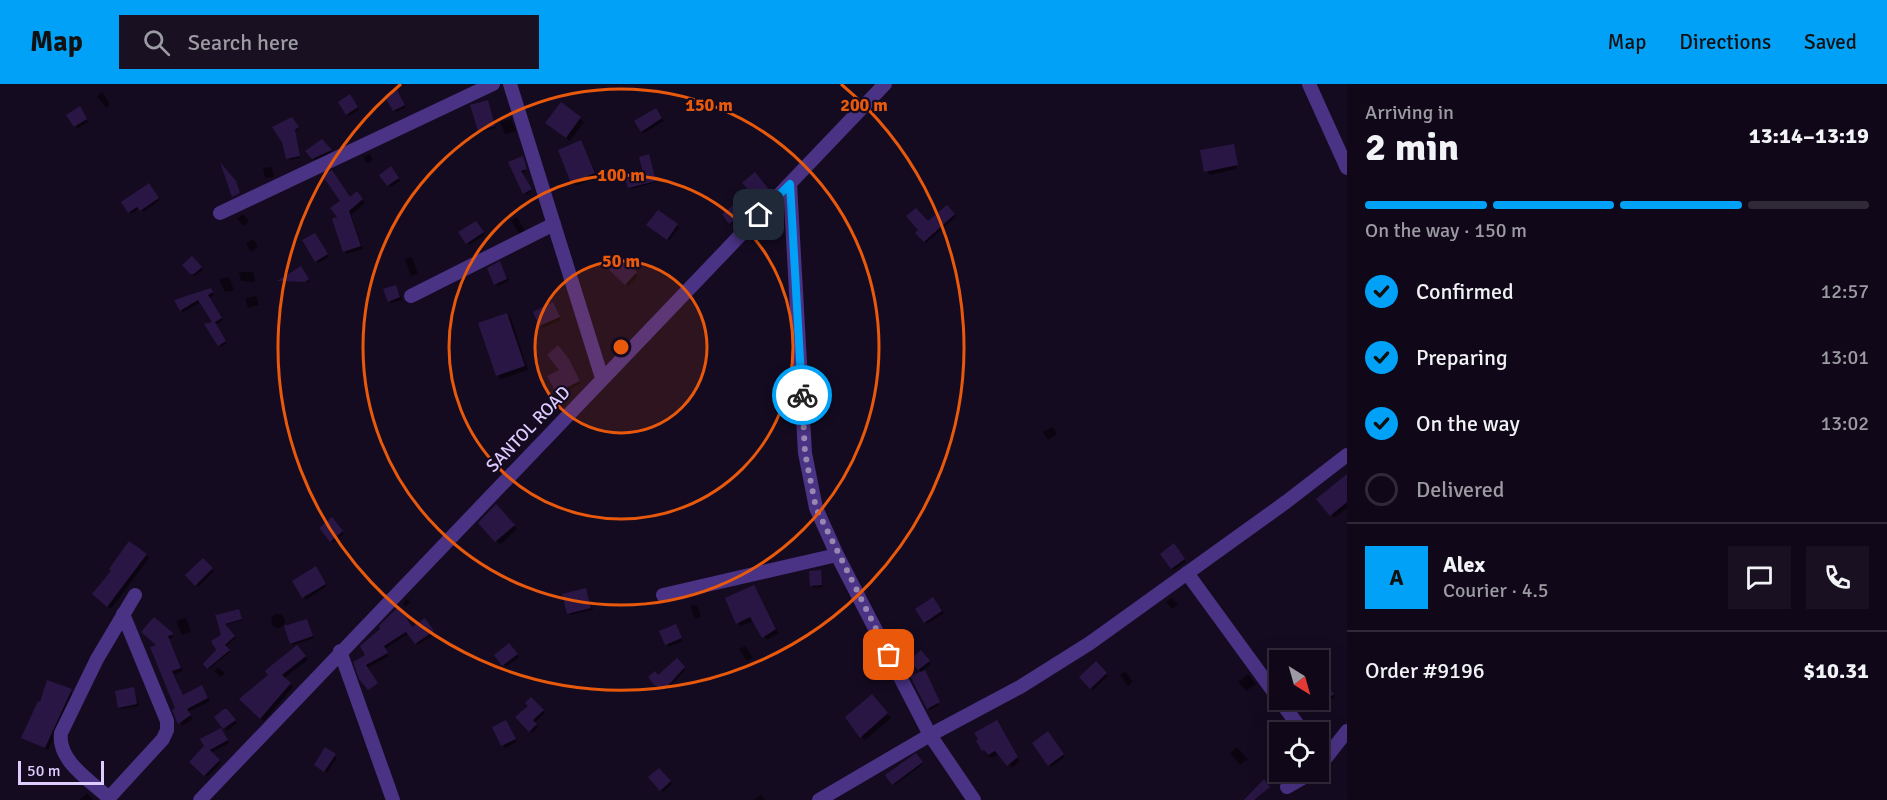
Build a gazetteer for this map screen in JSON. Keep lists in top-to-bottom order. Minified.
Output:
{"streets":{"street":["SANTOL ROAD"]},"scale_bar":"50 m","north":"bottom right","page":{"header":"Map","search":"Search here","nav":["Map","Directions","Saved"],"heading":["2 min","Arriving in","13:14–13:19"],"panel":["Alex","Courier · 4.5","Order #9196","$10.31"],"bar":"On the way · 150 m","list":[["Confirmed","12:57"],["Preparing","13:01"],["On the way","13:02"],"Delivered"],"round":"A","scale":"50 m"},"rings":["200 m","150 m","100 m","50 m"]}
